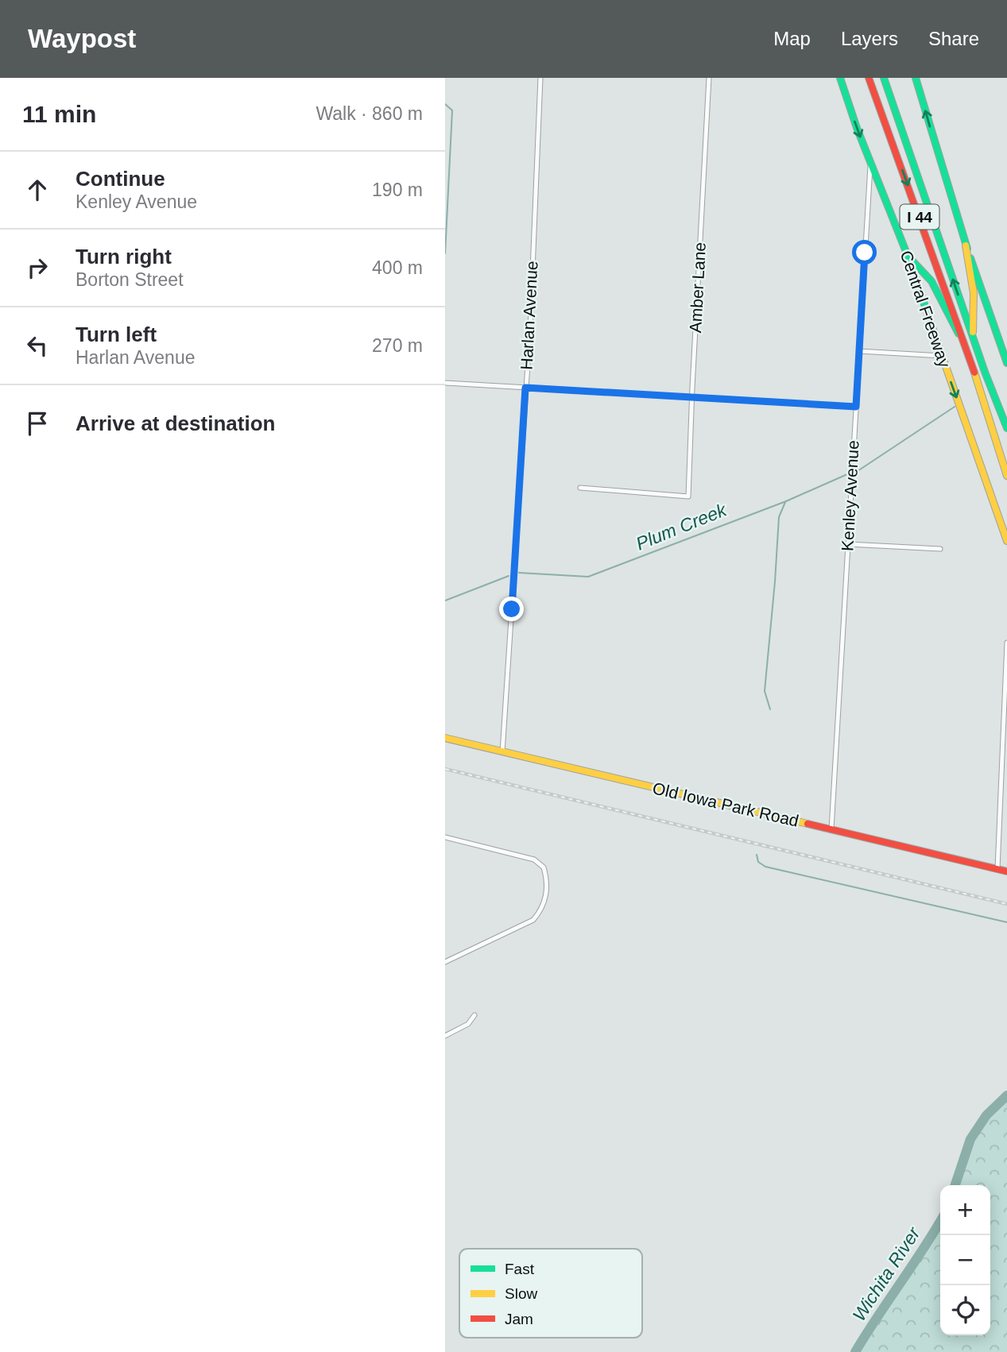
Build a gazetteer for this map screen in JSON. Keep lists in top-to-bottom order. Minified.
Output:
{"streets":{"main road":["I 44","Central Freeway","Old Iowa Park Road"],"street":["Amber Lane","Harlan Avenue","Kenley Avenue"]},"crossings":[["Central Freeway","Kenley Avenue"],["Harlan Avenue","Old Iowa Park Road"],["Kenley Avenue","Old Iowa Park Road"]],"water":["Plum Creek","Wichita River"],"legend":["Fast","Slow","Jam"],"page":{"header":"Waypost","nav":["Map","Layers","Share"],"heading":["11 min","Walk · 860 m"],"list":[["Continue","Kenley Avenue","190 m"],["Turn right","Borton Street","400 m"],["Turn left","Harlan Avenue","270 m"],"Arrive at destination"],"map_buttons":["+","−"]}}
